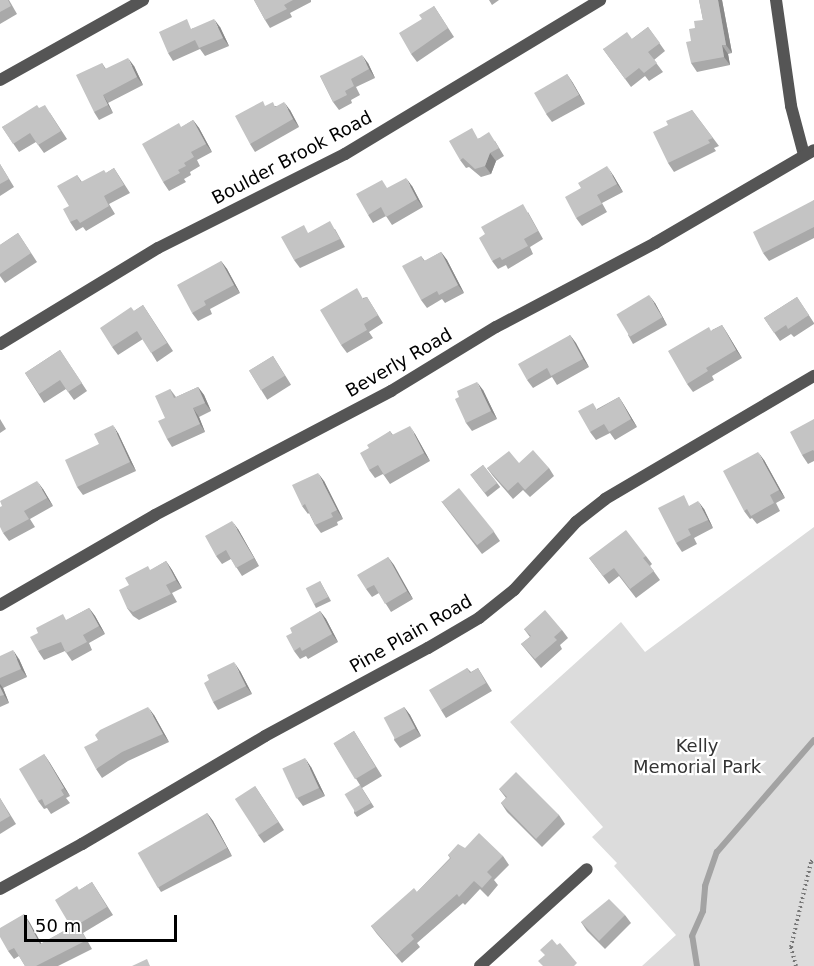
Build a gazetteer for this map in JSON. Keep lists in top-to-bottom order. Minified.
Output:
{"streets":{"street":["Boulder Brook Road","Beverly Road","Pine Plain Road"]},"parks":["Kelly Memorial Park"],"scale_bar":"50 m"}
